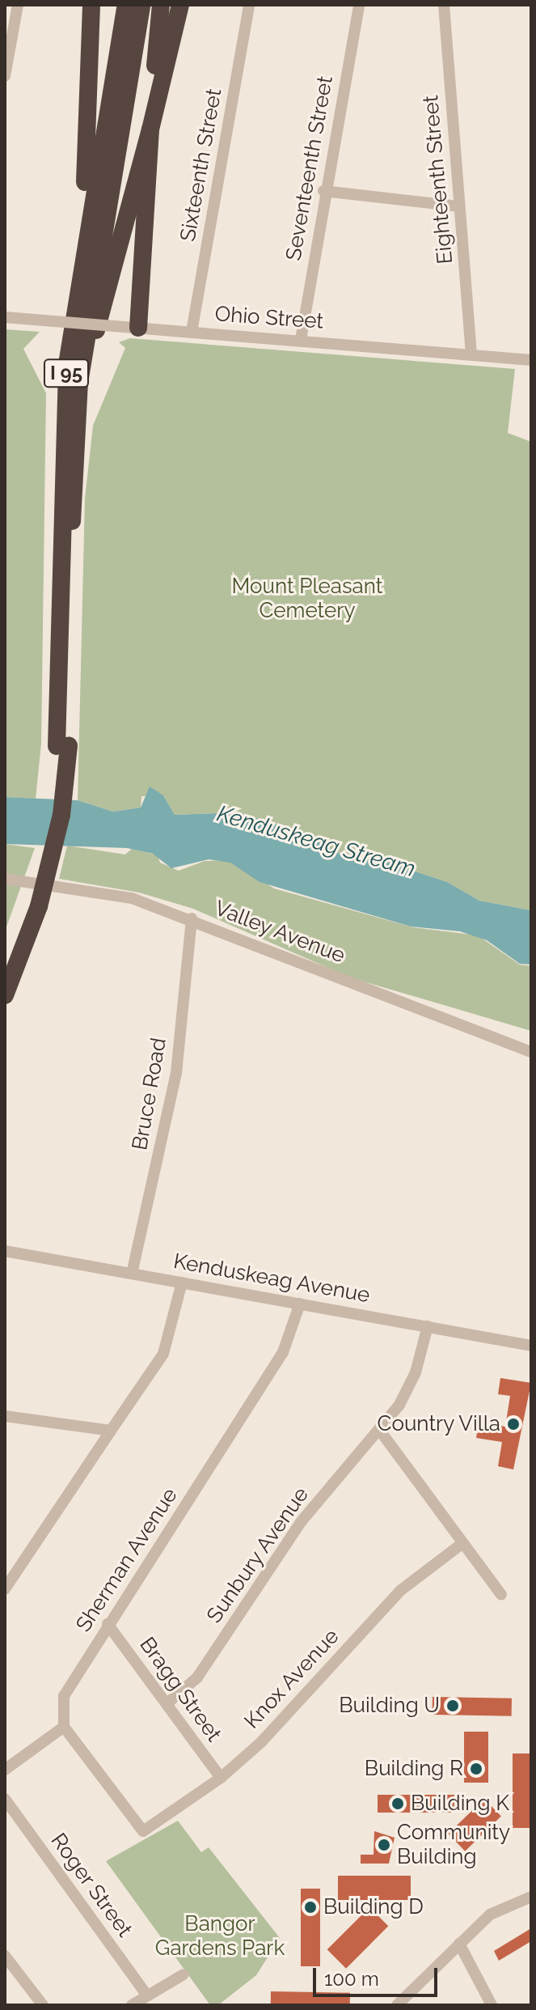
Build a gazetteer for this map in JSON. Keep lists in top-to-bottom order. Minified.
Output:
{"streets":{"highway":["I 95"],"street":["Sixteenth Street","Seventeenth Street","Eighteenth Street","Ohio Street","Valley Avenue","Bruce Road","Kenduskeag Avenue","Sunbury Avenue","Sherman Avenue","Knox Avenue","Bragg Street","Roger Street"]},"crossings":[["Sixteenth Street","Ohio Street"],["Seventeenth Street","Ohio Street"],["Eighteenth Street","Ohio Street"],["Valley Avenue","Bruce Road"],["Bruce Road","Kenduskeag Avenue"],["Kenduskeag Avenue","Sunbury Avenue"],["Kenduskeag Avenue","Sherman Avenue"],["Sunbury Avenue","Bragg Street"],["Sherman Avenue","Knox Avenue"],["Sherman Avenue","Bragg Street"],["Knox Avenue","Bragg Street"]],"water":["Kenduskeag Stream"],"parks":["Mount Pleasant Cemetery","Bangor Gardens Park"],"places":["Country Villa","Building U","Building R","Building K","Community Building","Building D"],"scale_bar":"100 m"}
